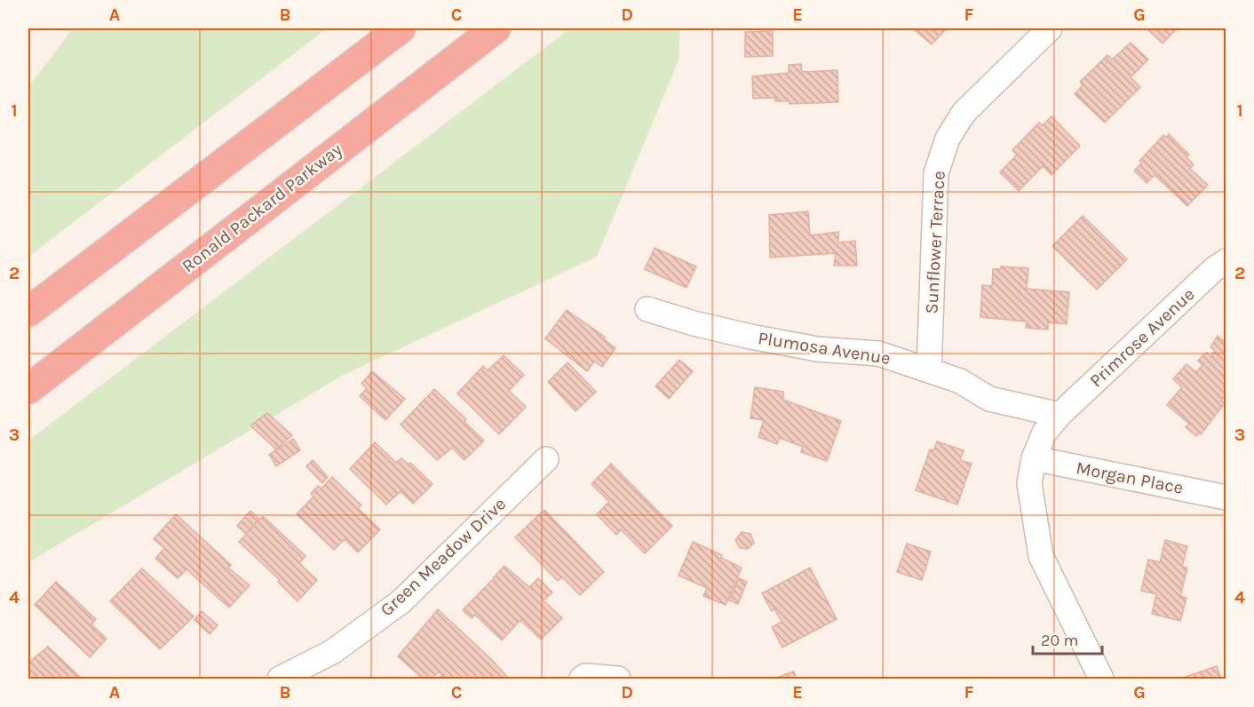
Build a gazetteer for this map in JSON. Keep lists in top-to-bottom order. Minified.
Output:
{"streets":{"highway":["Ronald Packard Parkway"],"street":["Sunflower Terrace","Primrose Avenue","Plumosa Avenue","Morgan Place","Green Meadow Drive"]},"crossings":[["Sunflower Terrace","Plumosa Avenue"],["Primrose Avenue","Plumosa Avenue"]],"scale_bar":"20 m","grid":{"columns":["A","B","C","D","E","F","G"],"rows":["1","2","3","4"]}}
